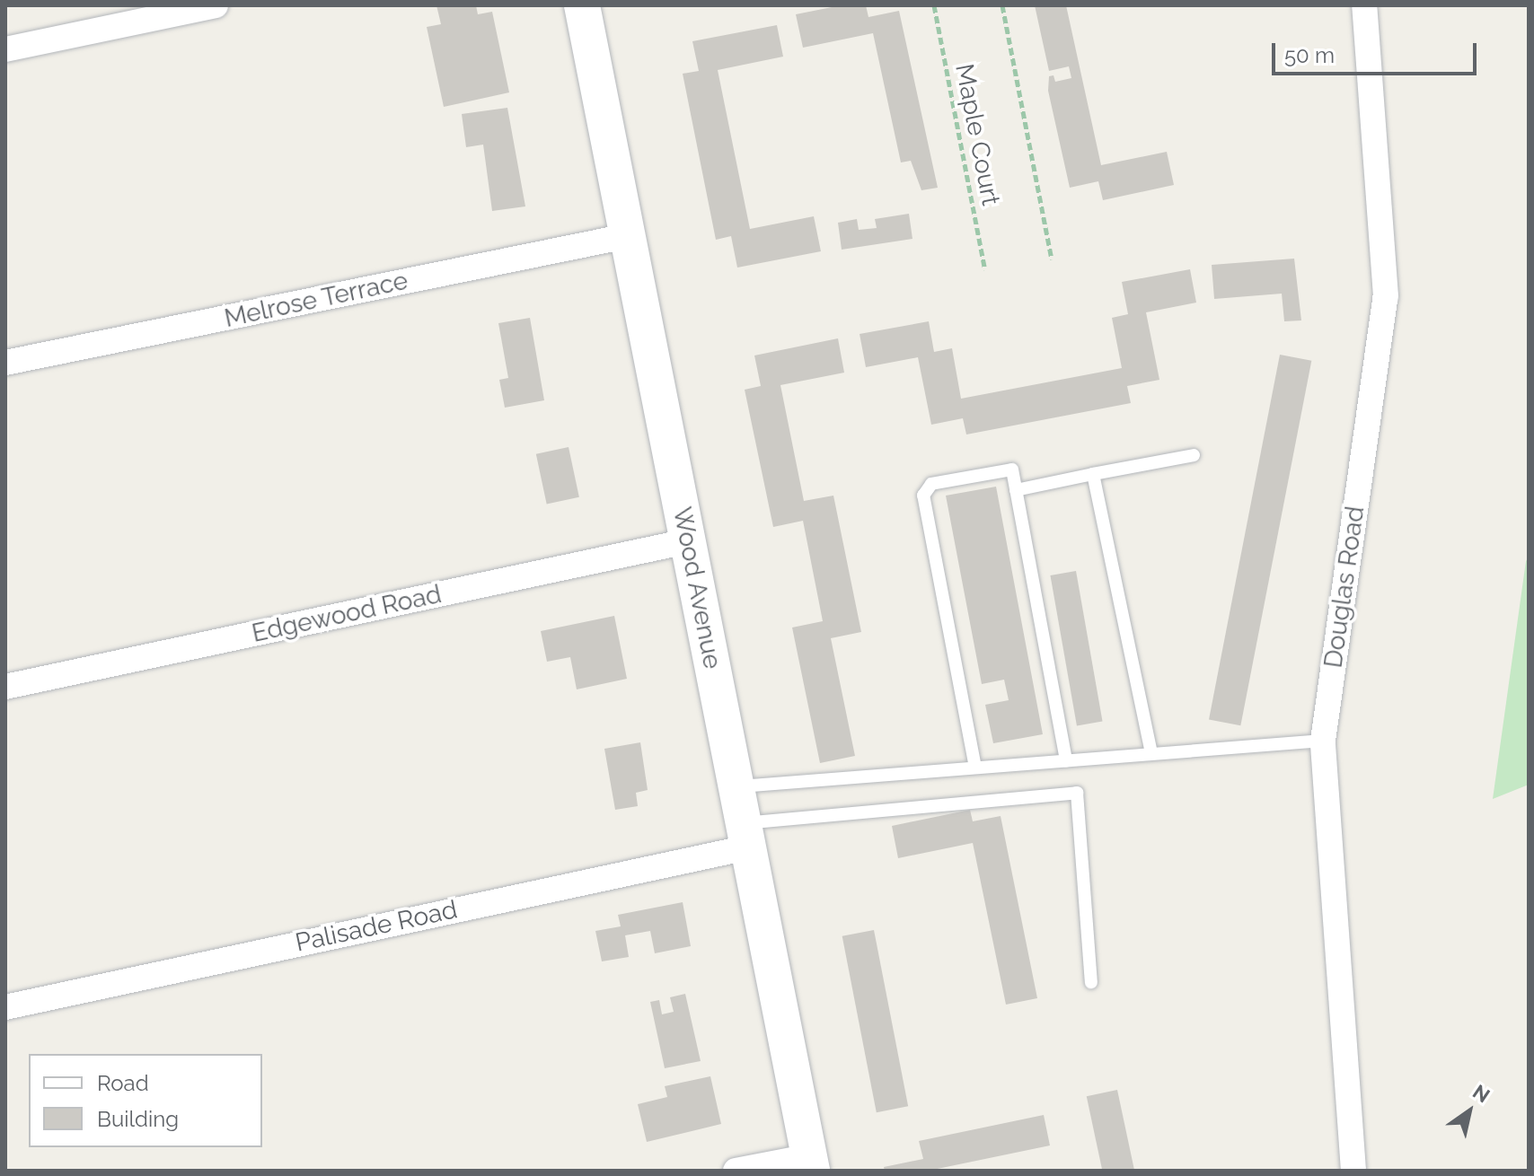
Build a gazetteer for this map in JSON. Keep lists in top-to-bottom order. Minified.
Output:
{"streets":{"main road":["Wood Avenue"],"street":["Melrose Terrace","Douglas Road","Edgewood Road","Palisade Road"],"path":["Maple Court"]},"crossings":[["Melrose Terrace","Wood Avenue"],["Wood Avenue","Edgewood Road"],["Wood Avenue","Palisade Road"]],"legend":["Road","Building"],"scale_bar":"50 m","north":"top right"}
